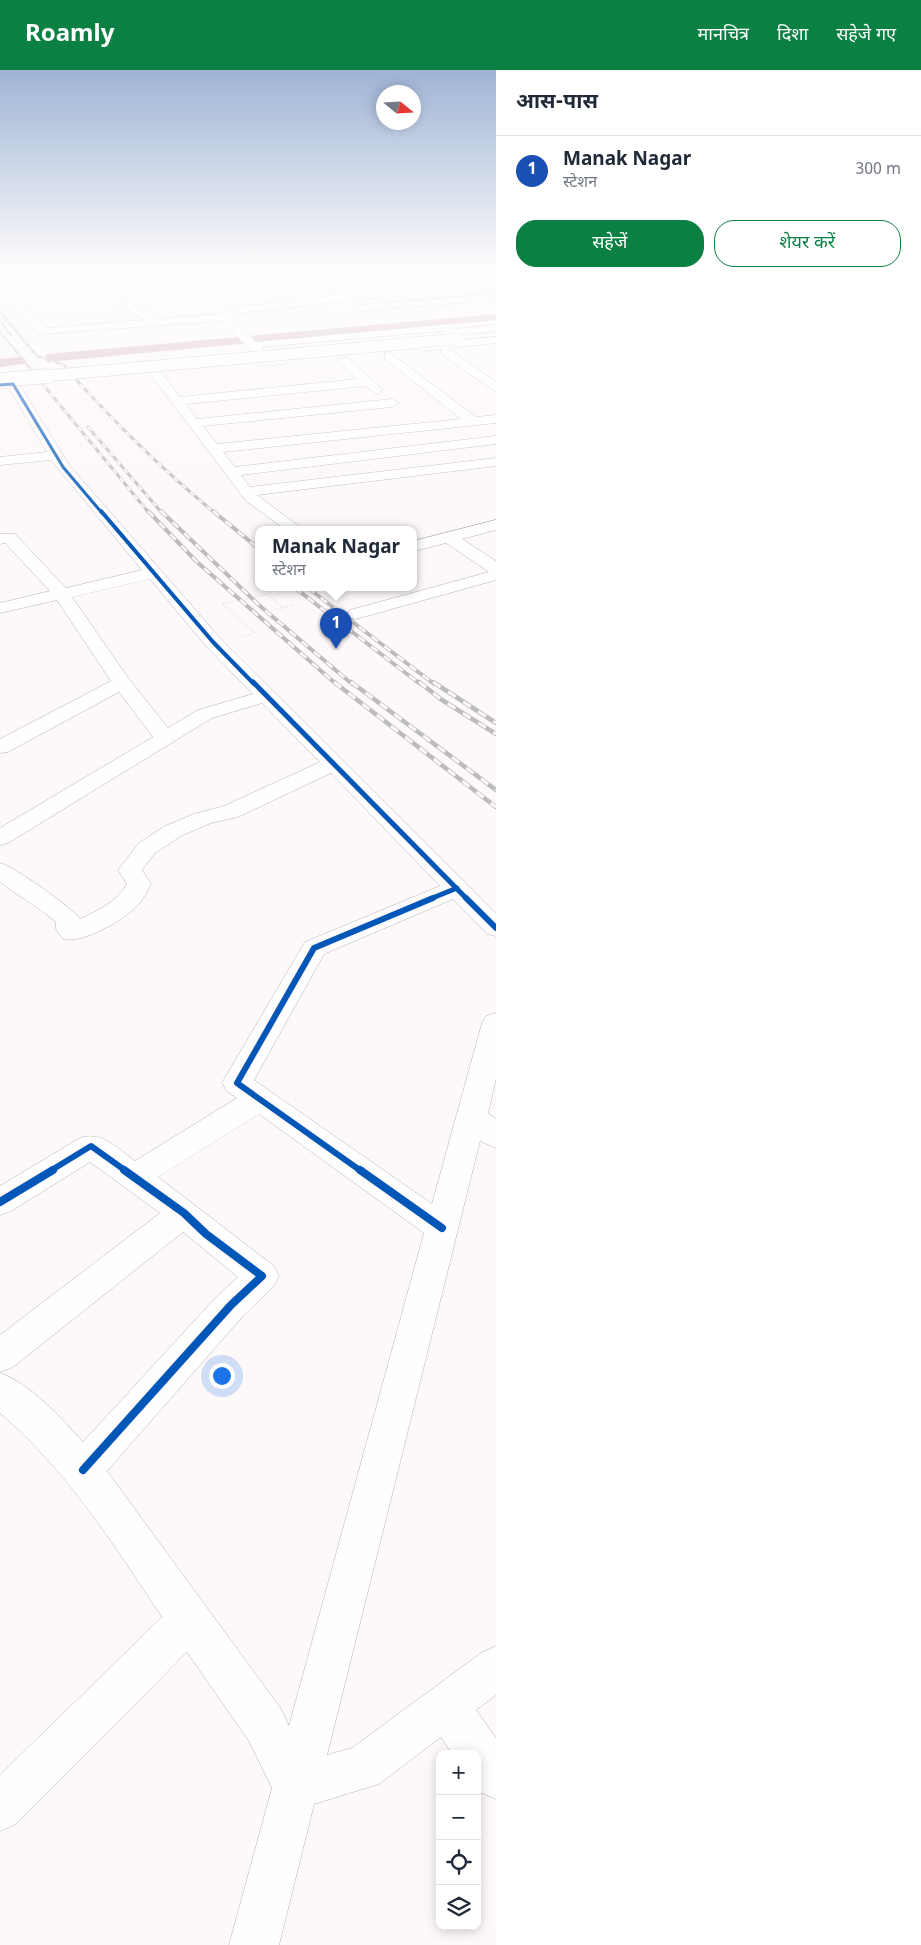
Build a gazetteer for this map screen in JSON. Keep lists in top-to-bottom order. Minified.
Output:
{"north":"right","page":{"header":"Roamly","nav":["मानचित्र","दिशा","सहेजे गए"],"heading":"आस-पास","list":[{"mark":"1","name":"Manak Nagar","note":"स्टेशन","value":"300 m"}],"buttons":["सहेजें","शेयर करें"],"popup":["Manak Nagar","स्टेशन"],"pins":"1","map_buttons":["+","−"]}}
